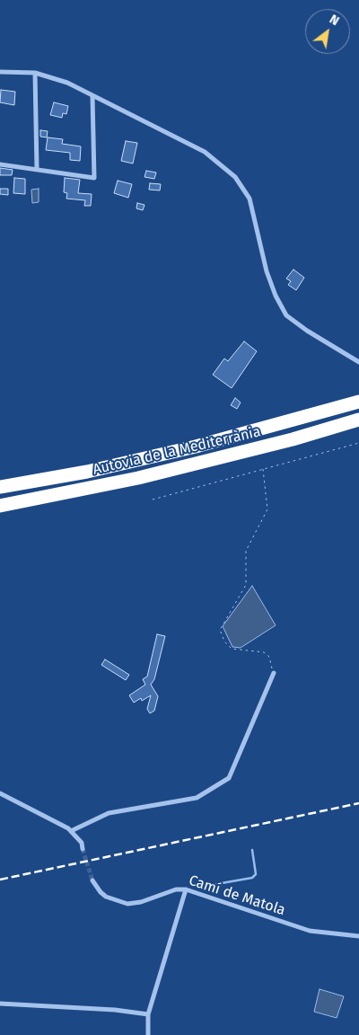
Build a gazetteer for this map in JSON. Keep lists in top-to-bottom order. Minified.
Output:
{"streets":{"highway":["Autovia de la Mediterrània"],"street":["Camí de Matola"]},"north":"top right"}
